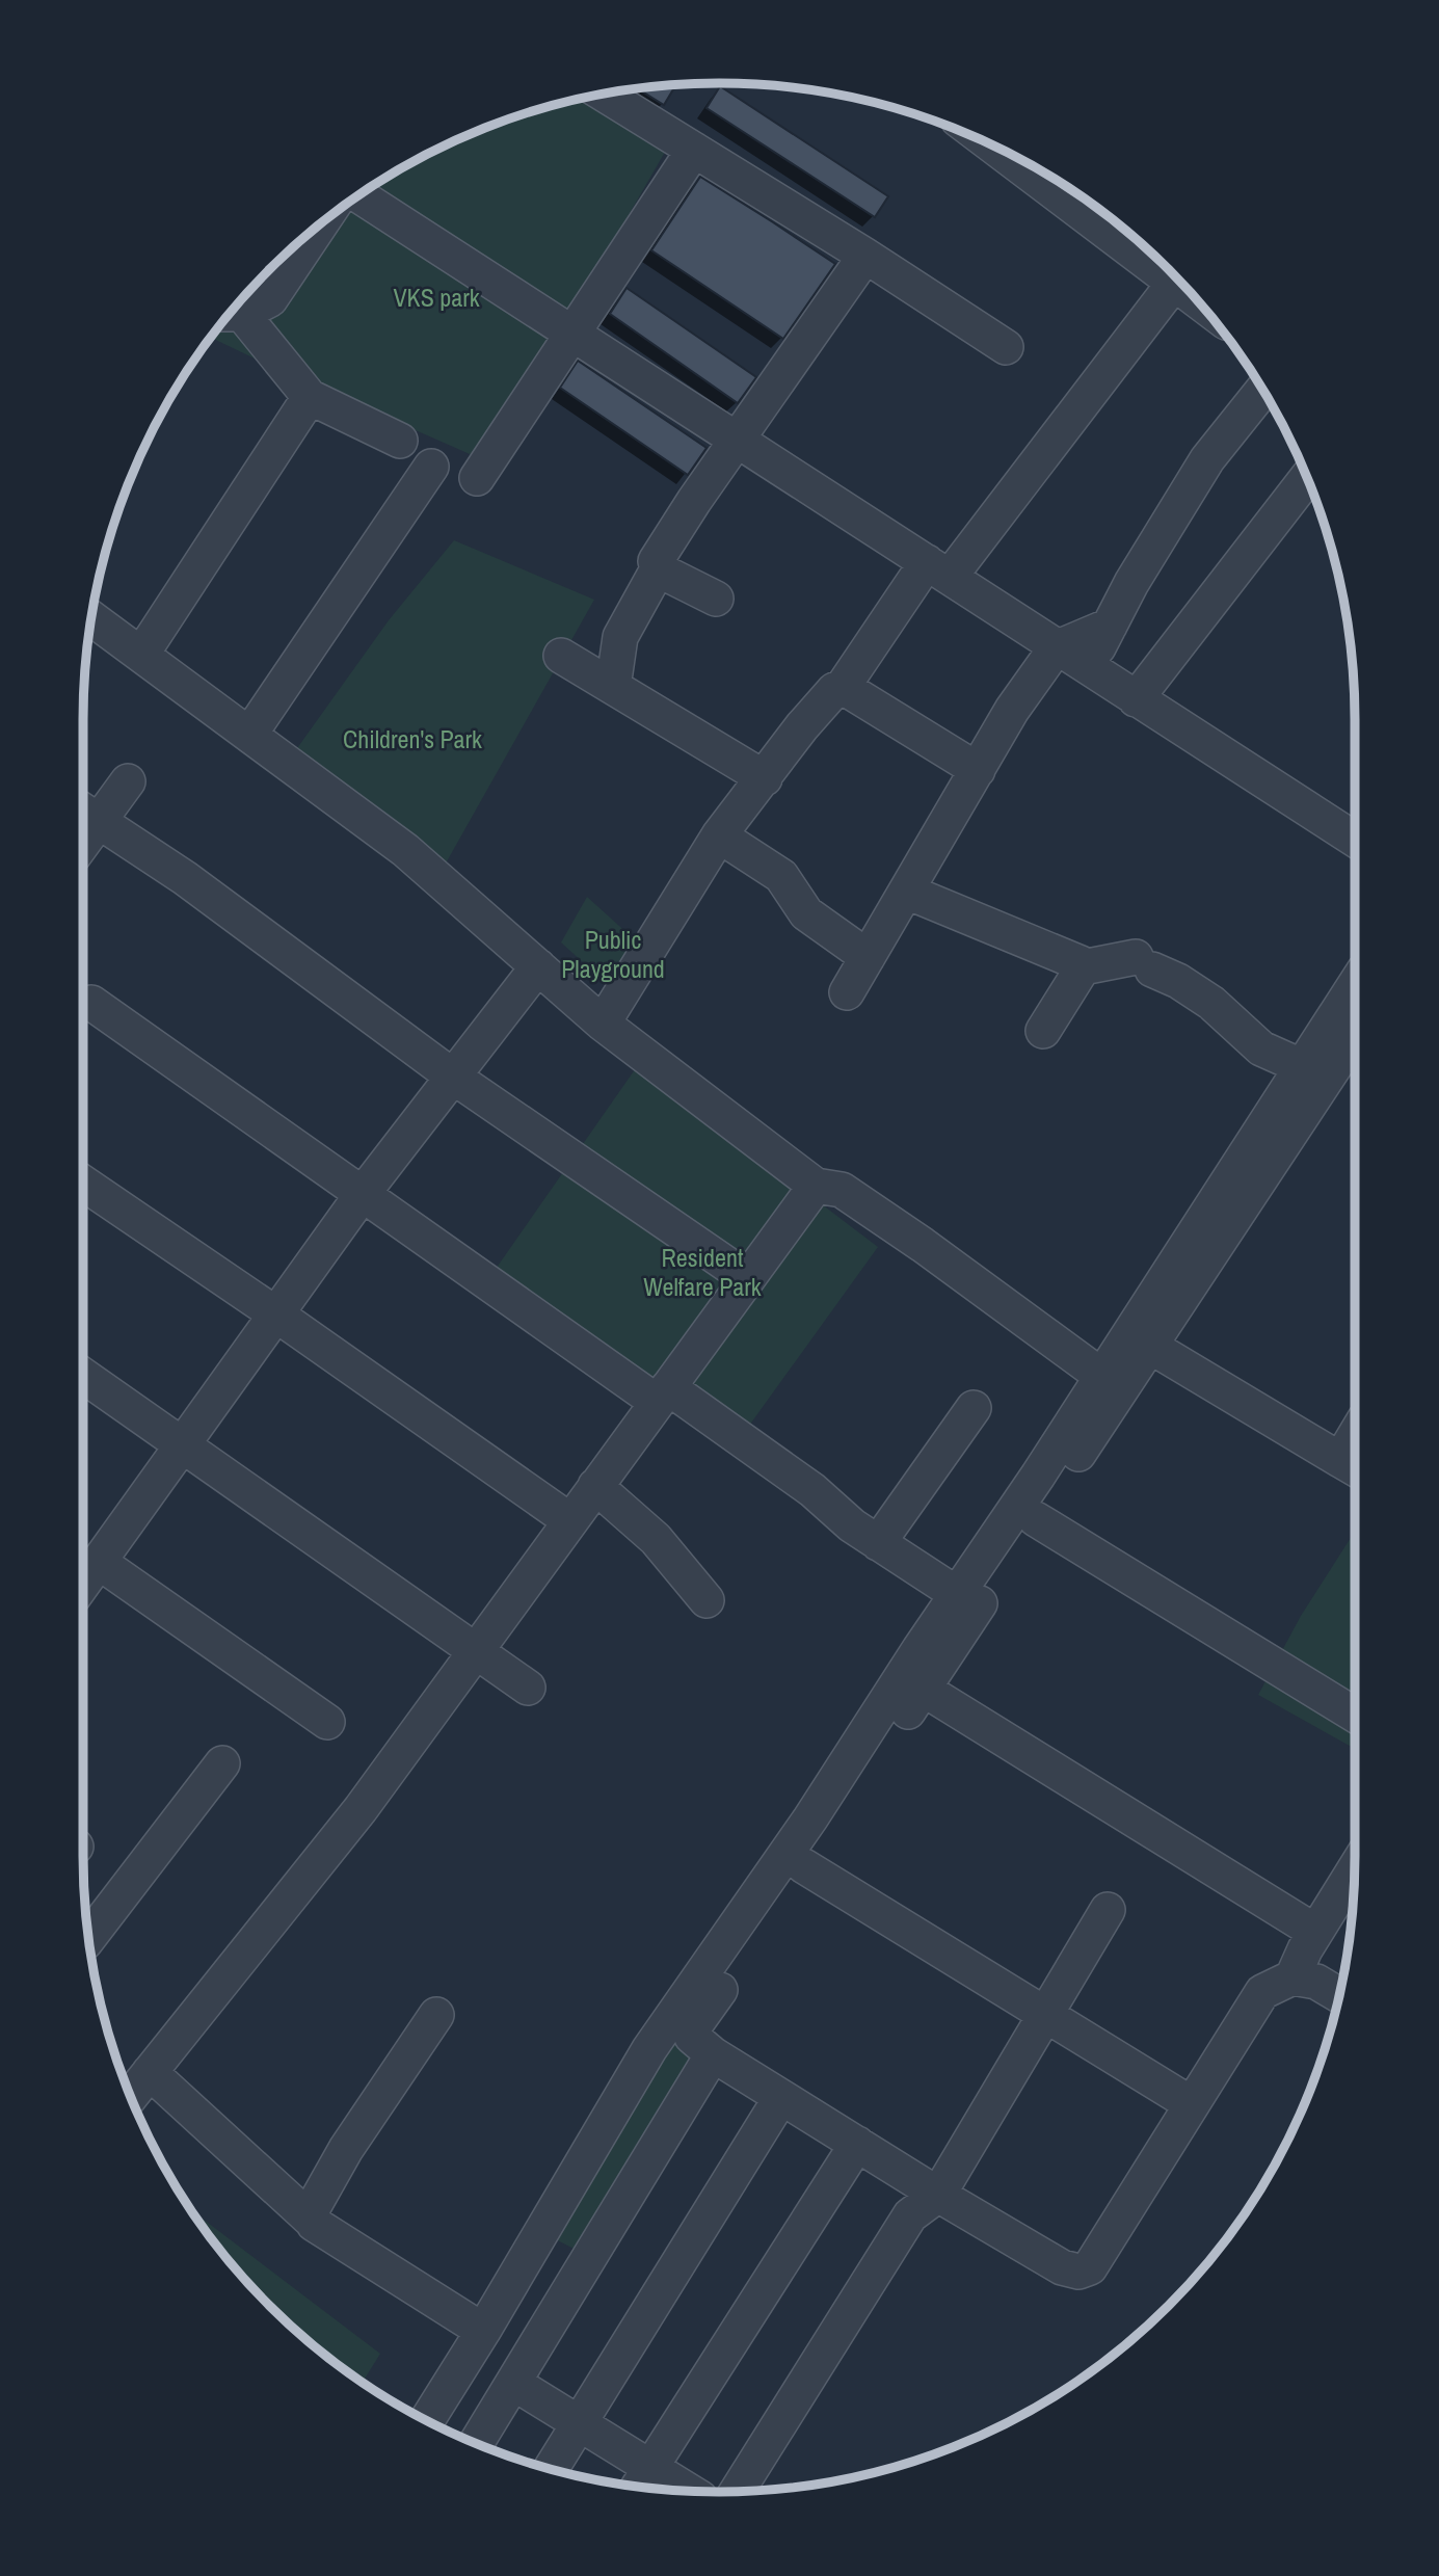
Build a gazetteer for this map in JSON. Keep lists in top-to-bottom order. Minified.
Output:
{"parks":["VKS park","Children's Park","Public Playground","Resident Welfare Park"]}
